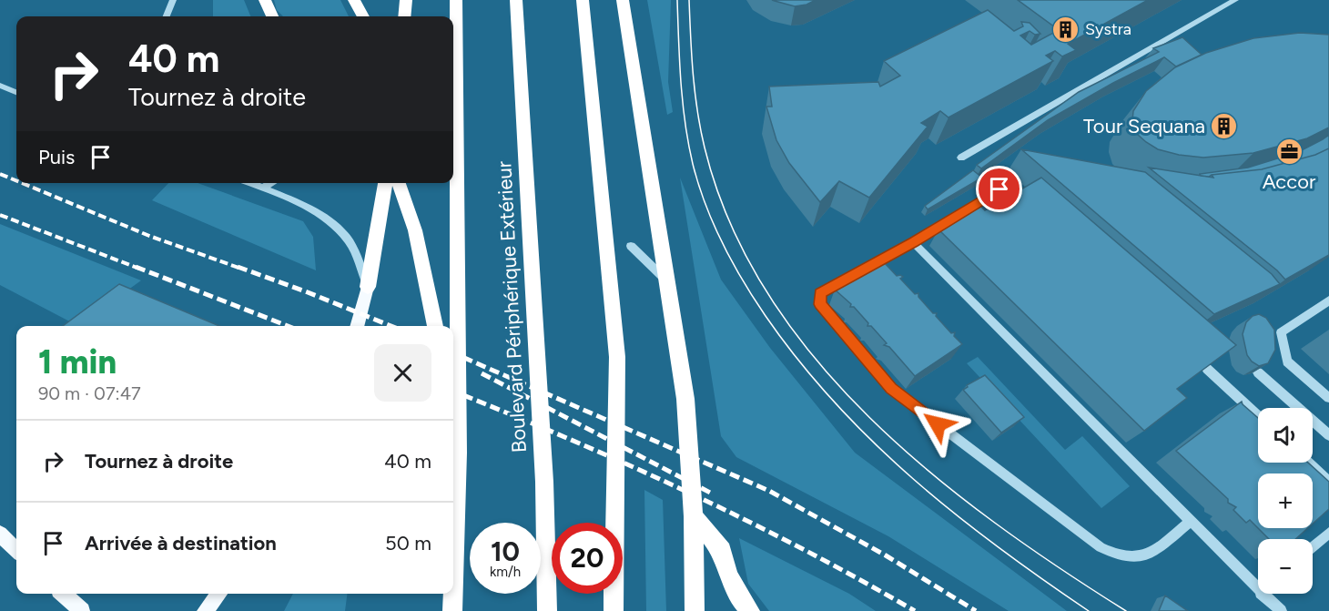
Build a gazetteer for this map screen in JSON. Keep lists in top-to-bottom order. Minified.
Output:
{"streets":{"highway":["Boulevard Périphérique Extérieur"]},"places":{"building":["Systra","Tour Sequana"],"office":["Accor"]},"page":{"turn":["40 m","Tournez à droite"],"then":"Puis","heading":["1 min","90 m · 07:47"],"map_buttons":["+","−"],"list":[{"name":"Tournez à droite","value":"40 m"},{"name":"Arrivée à destination","value":"50 m"}],"speed":"10 km/h","limit":"20"}}
